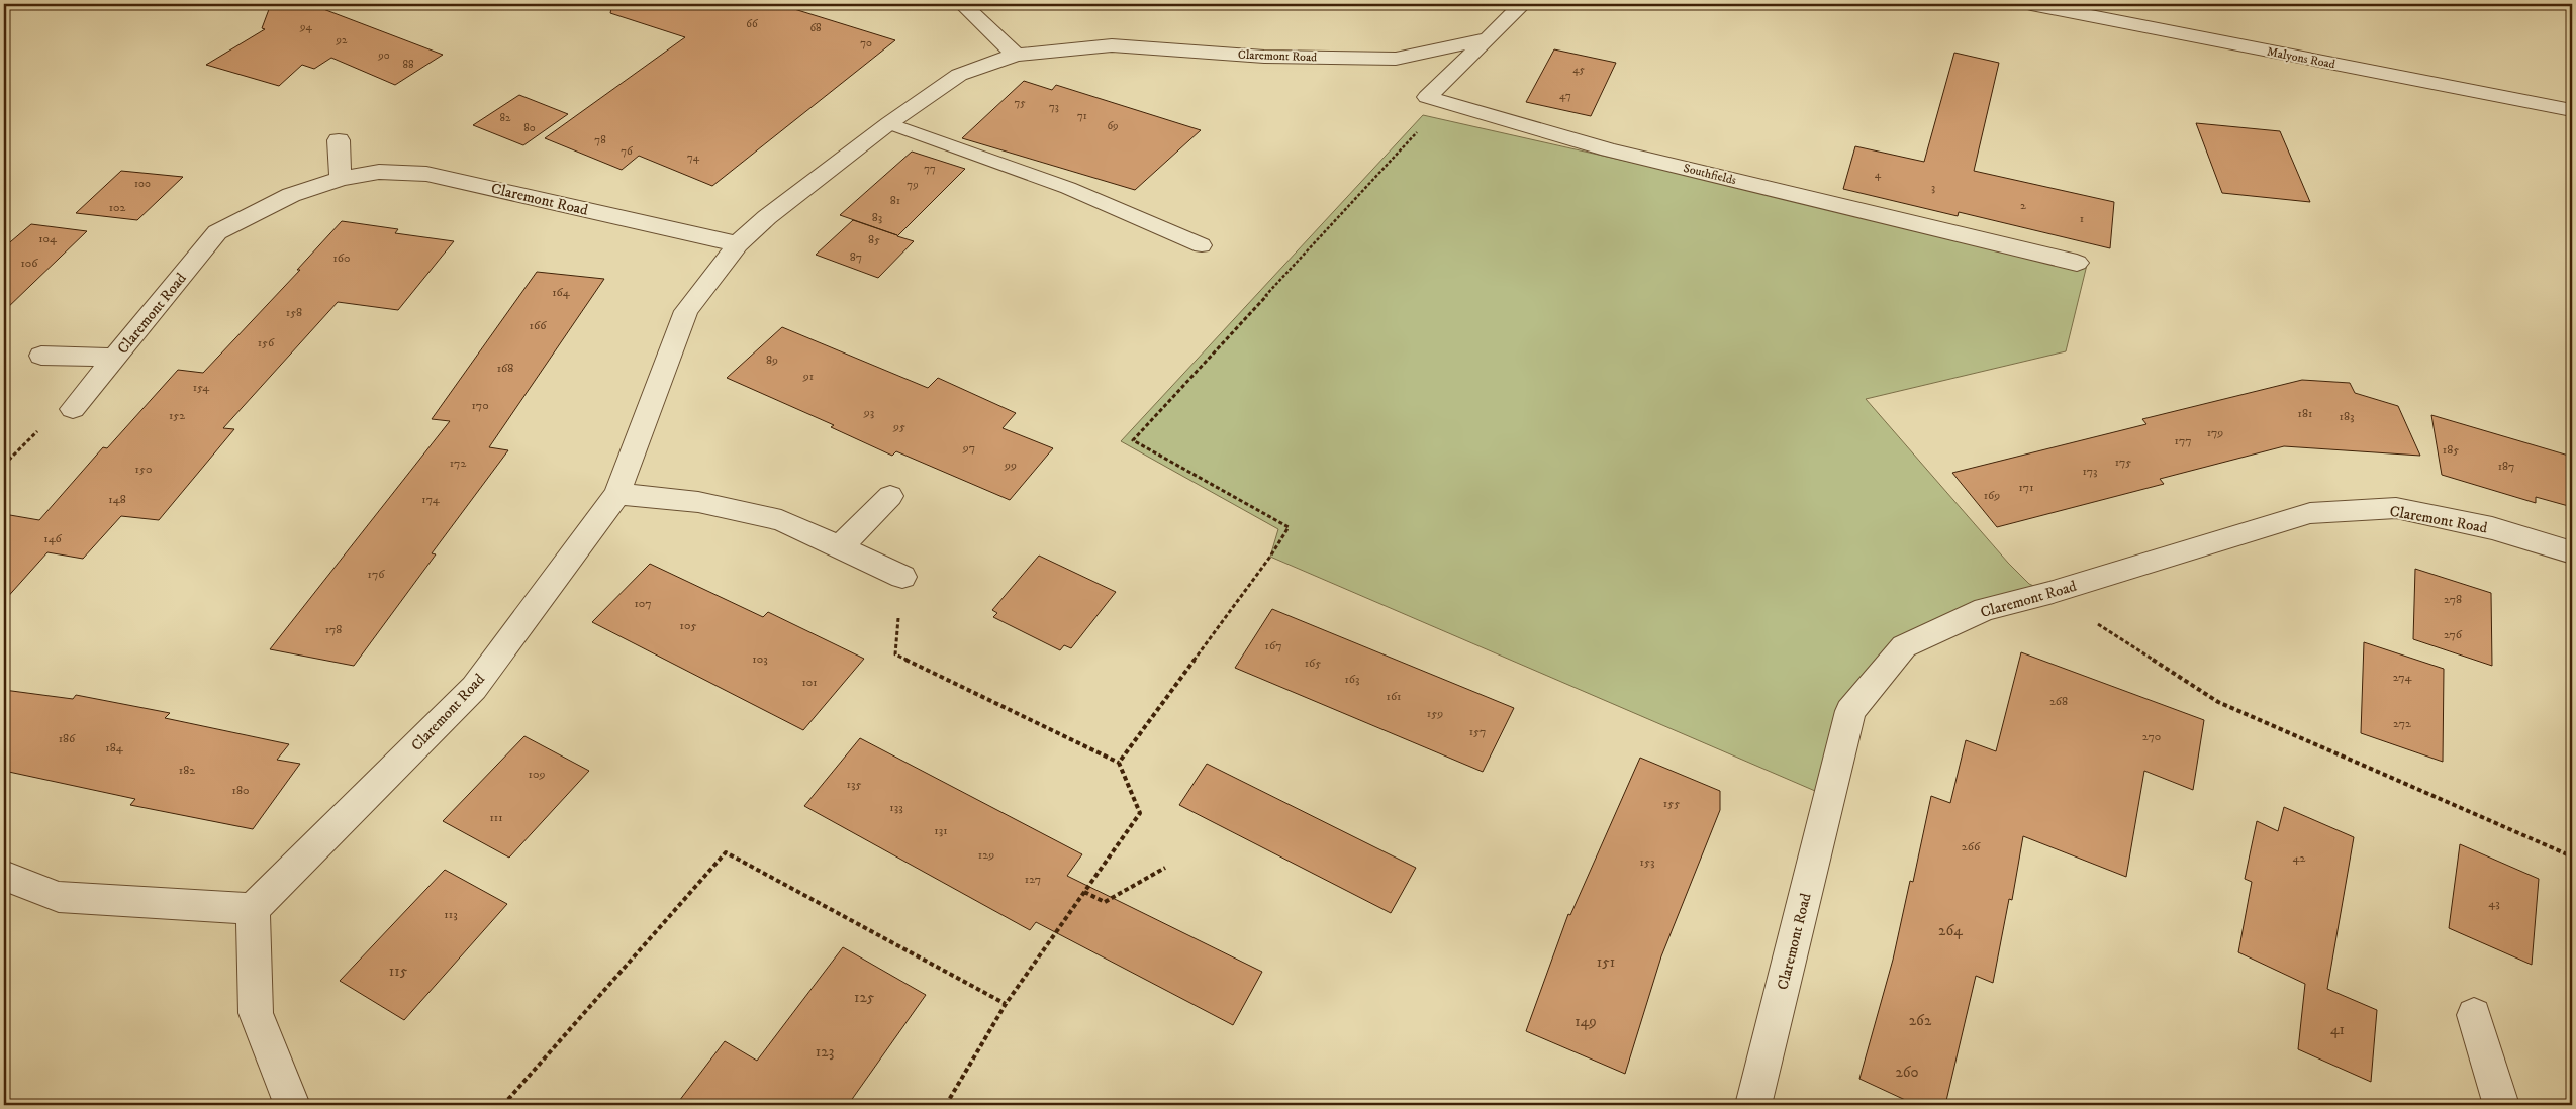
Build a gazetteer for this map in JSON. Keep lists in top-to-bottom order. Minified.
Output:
{"streets":{"street":["Claremont Road","Malyons Road","Southfields"]},"house_numbers":["66","94","68","92","70","90","88","45","47","75","73","71","82","69","80","78","76","74","77","4","100","79","3","81","2","102","83","1","104","85","87","160","106","164","158","166","156","89","168","91","154","170","93","181","152","183","95","179","177","97","185","175","172","99","187","150","173","171","169","148","174","146","176","278","107","105","178","276","167","103","165","274","163","101","161","268","159","272","157","270","186","184","182","109","135","180","155","133","111","131","266","129","42","153","127","43","113","264","151","115","125","262","149","41","123","260"]}
